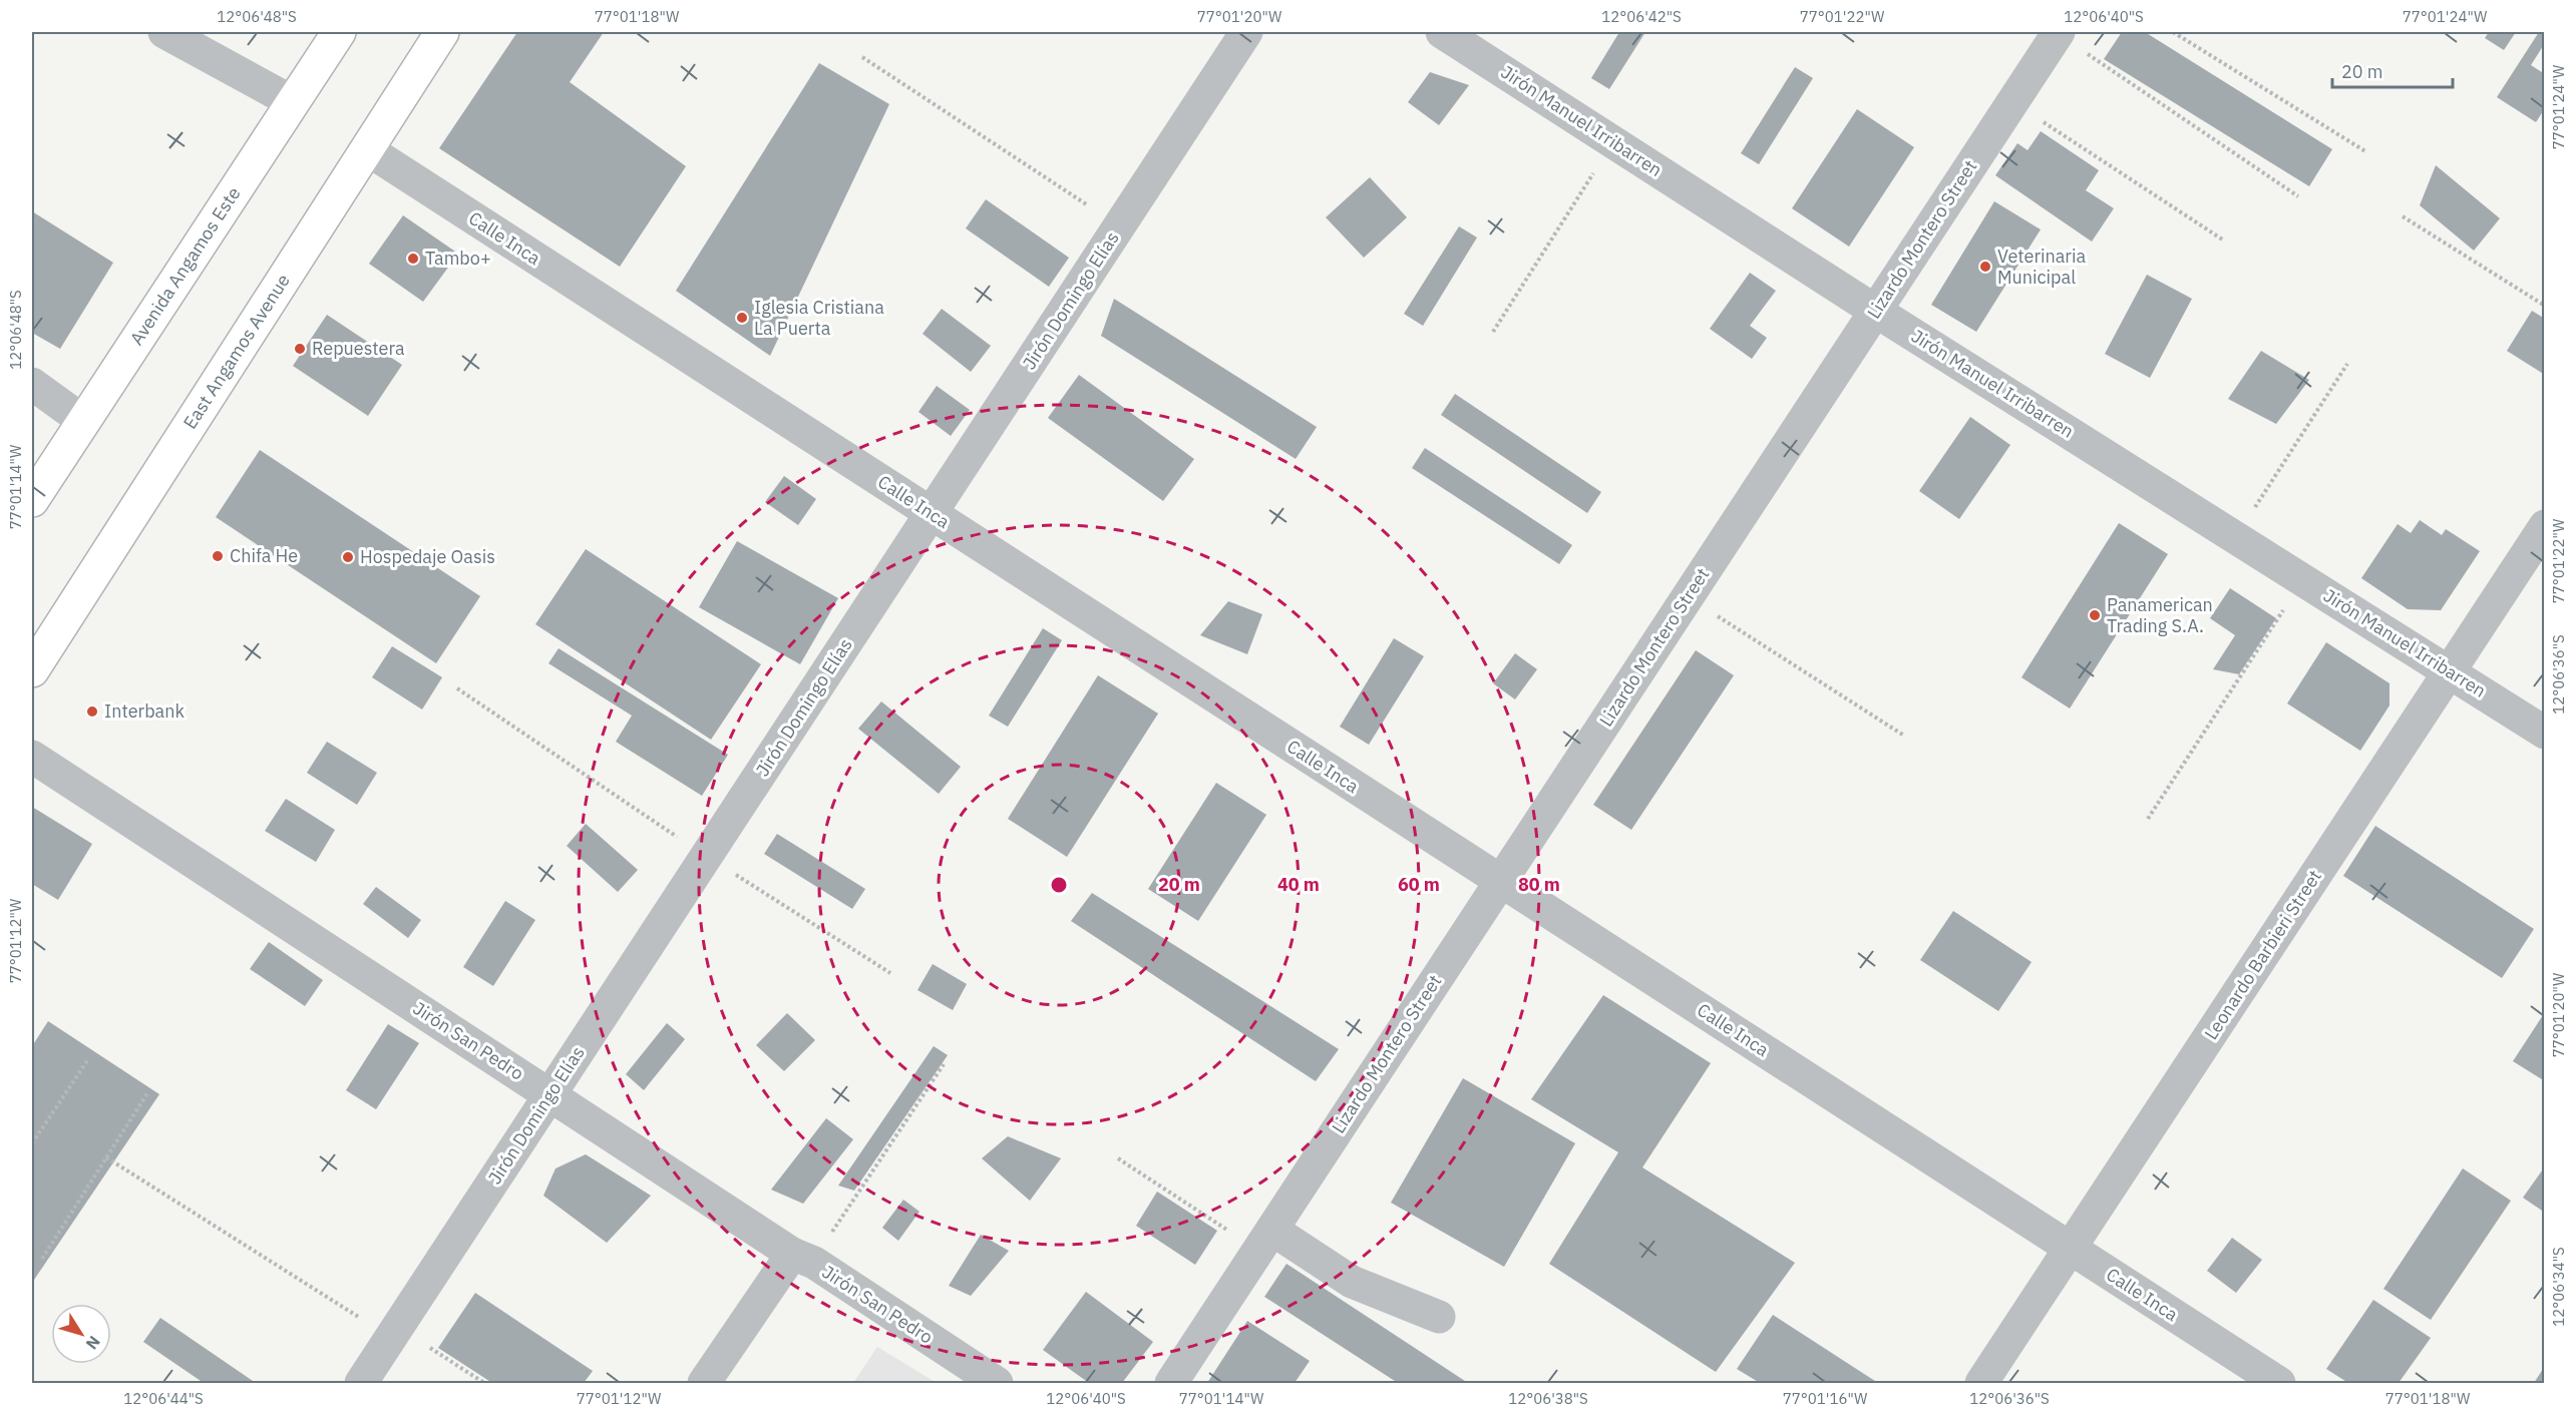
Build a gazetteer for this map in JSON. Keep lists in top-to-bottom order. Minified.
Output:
{"streets":{"main road":["Avenida Angamos Este","East Angamos Avenue"],"street":["Jirón Manuel Irribarren","Calle Inca","Lizardo Montero Street","Jirón Domingo Elías","Leonardo Barbieri Street","Jirón San Pedro"]},"crossings":[["Jirón Manuel Irribarren","Lizardo Montero Street"],["Jirón Manuel Irribarren","Leonardo Barbieri Street"],["Calle Inca","Lizardo Montero Street"],["Calle Inca","Jirón Domingo Elías"],["Calle Inca","East Angamos Avenue"],["Calle Inca","Leonardo Barbieri Street"],["Jirón Domingo Elías","Jirón San Pedro"]],"places":["Tambo+","Veterinaria Municipal","Iglesia Cristiana La Puerta","Repuestera","Chifa He","Hospedaje Oasis","Panamerican Trading S.A.","Interbank"],"scale_bar":"20 m","north":"bottom right","coordinates":["12°06'48\"S","77°01'18\"W","77°01'20\"W","12°06'42\"S","77°01'22\"W","12°06'40\"S","77°01'24\"W","77°01'14\"W","12°06'36\"S","77°01'12\"W","12°06'34\"S","12°06'44\"S","12°06'38\"S","77°01'16\"W"],"rings":["20 m","40 m","60 m","80 m"]}
